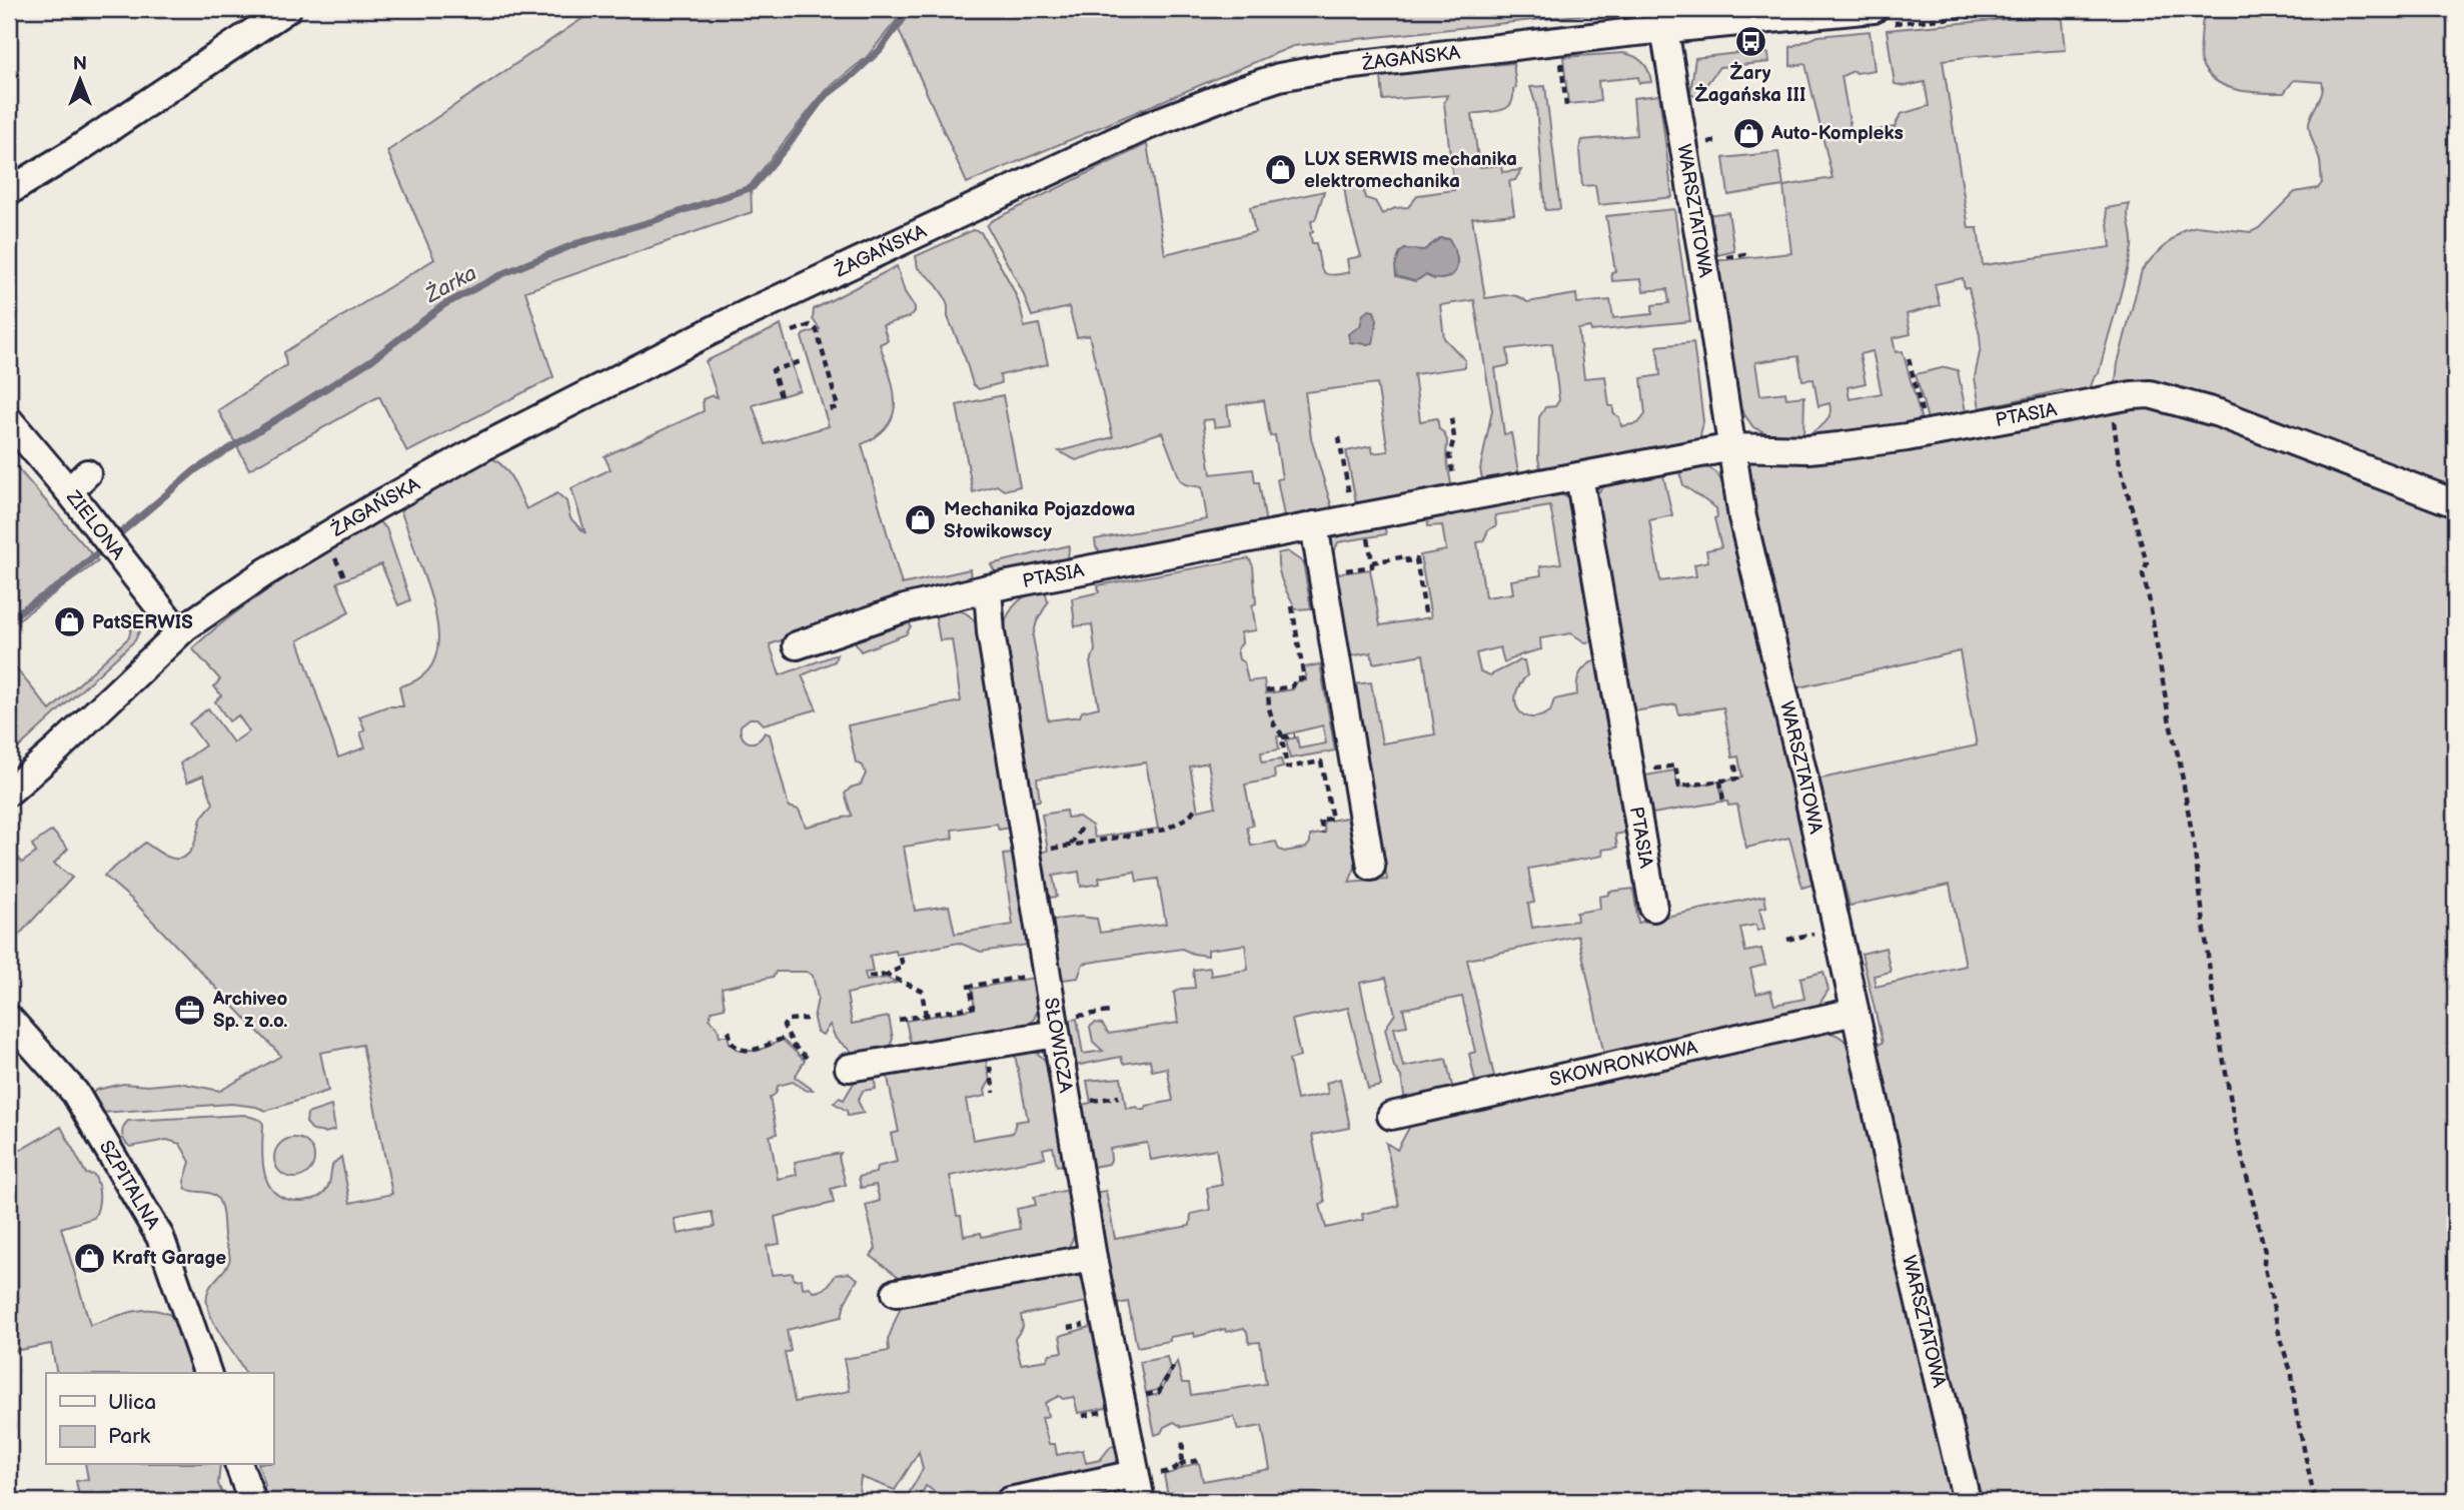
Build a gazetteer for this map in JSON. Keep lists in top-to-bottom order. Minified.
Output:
{"streets":{"street":["ŻAGAŃSKA","WARSZTATOWA","PTASIA","ZIELONA","SŁOWICZA","SKOWRONKOWA","SZPITALNA"]},"crossings":[["ŻAGAŃSKA","WARSZTATOWA"],["ŻAGAŃSKA","ZIELONA"],["WARSZTATOWA","PTASIA"],["WARSZTATOWA","SKOWRONKOWA"],["PTASIA","SŁOWICZA"]],"water":["Żarka"],"places":{"bus stop":["Żary Żagańska III"],"shop":["Auto-Kompleks","LUX SERWIS mechanika elektromechanika","Mechanika Pojazdowa Słowikowscy","PatSERWIS","Kraft Garage"],"office":["Archiveo Sp. z o.o."]},"legend":["Ulica","Park"],"north":"top"}
